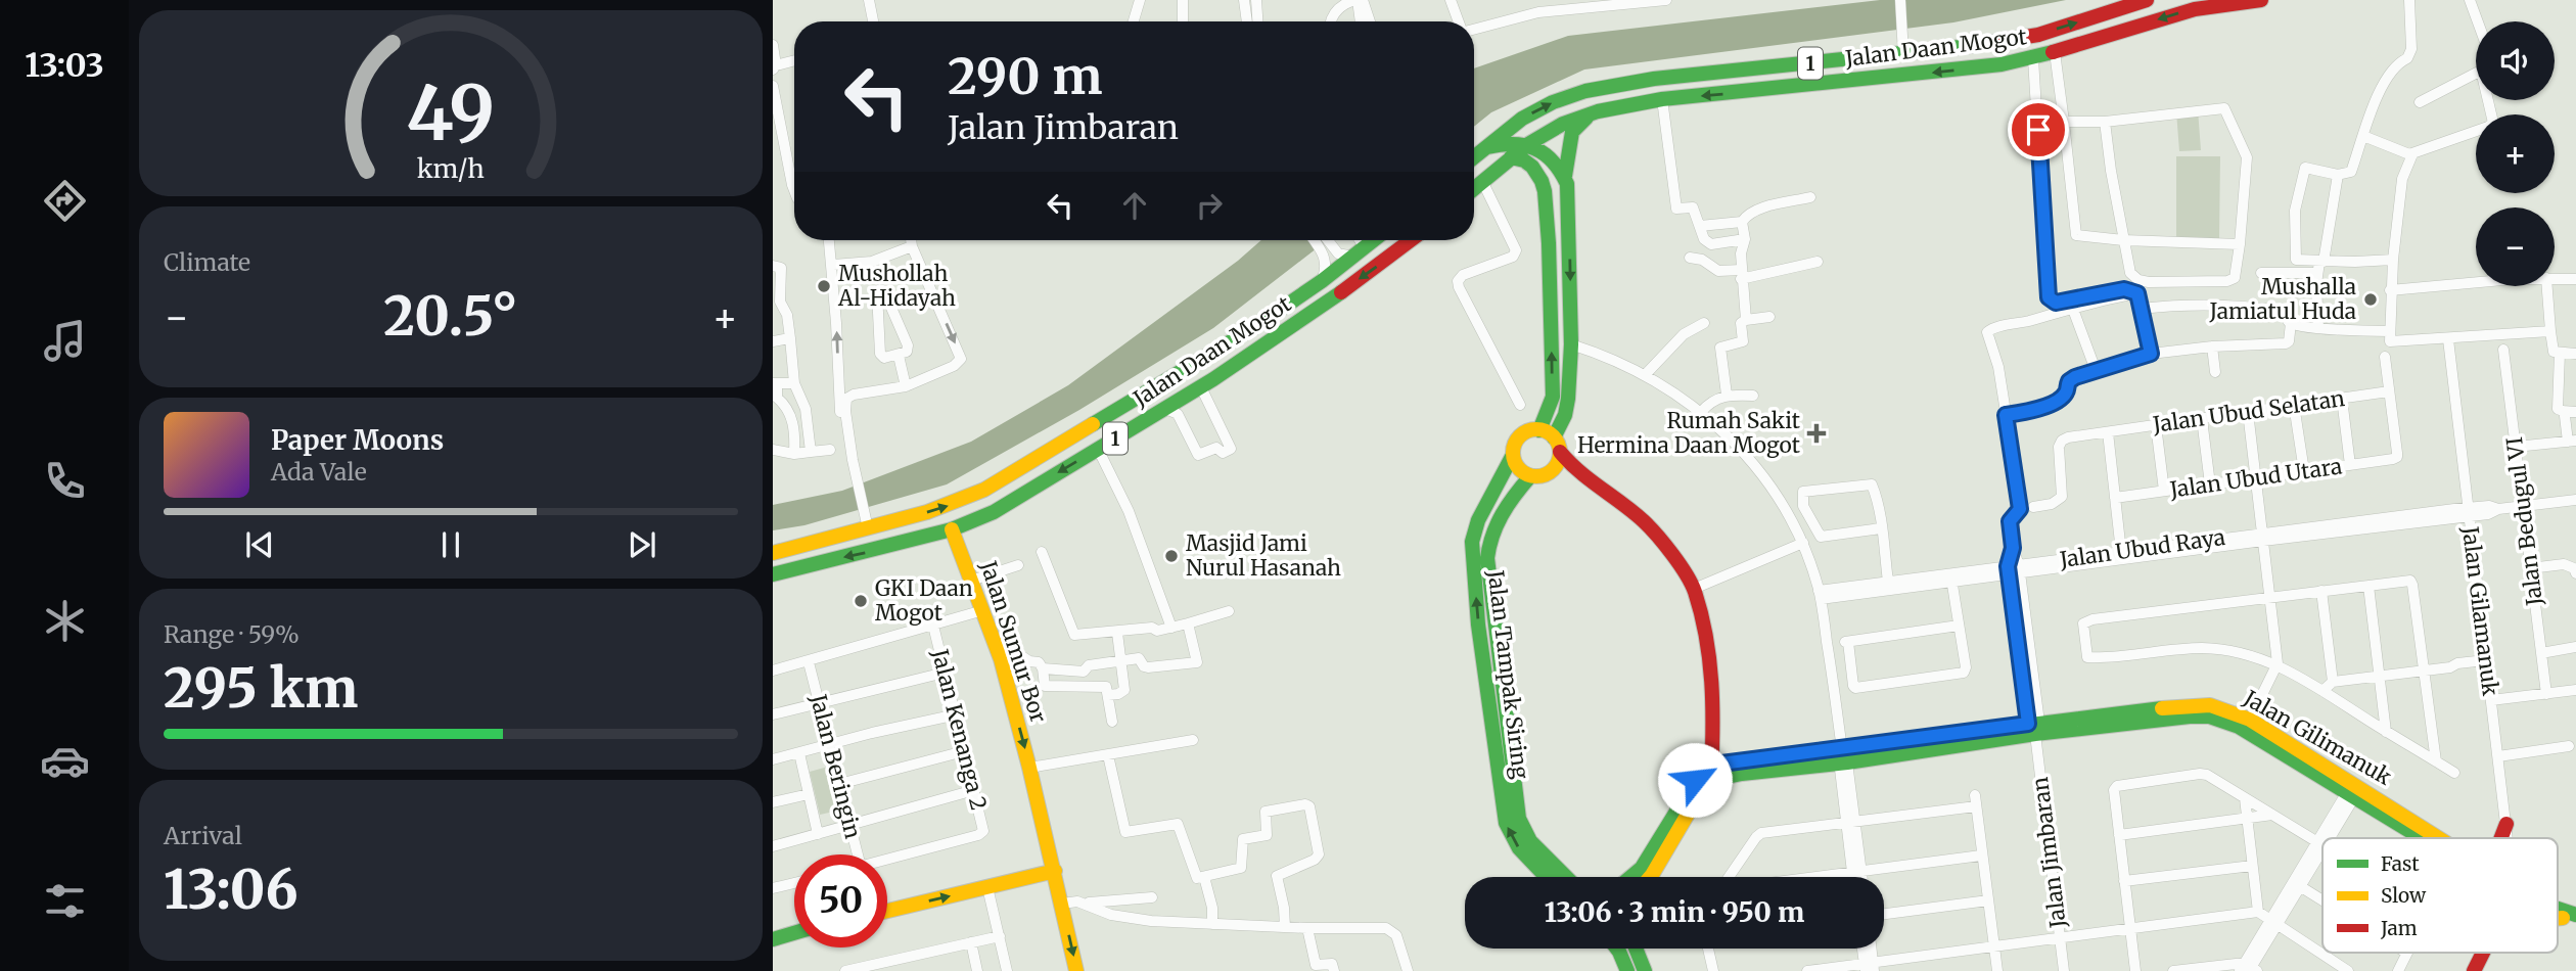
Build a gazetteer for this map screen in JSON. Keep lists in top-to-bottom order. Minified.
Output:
{"streets":{"main road":["Jalan Daan Mogot","1","Jalan Sumur Bor","Jalan Tampak Siring","Jalan Gilimanuk"],"street":["Jalan Ubud Selatan","Jalan Ubud Utara","Jalan Bedugul VI","Jalan Ubud Raya","Jalan Gilamanuk","Jalan Kenanga 2","Jalan Beringin","Jalan Jimbaran"]},"crossings":[["Jalan Daan Mogot","Jalan Sumur Bor"],["Jalan Ubud Selatan","Jalan Ubud Utara"],["Jalan Bedugul VI","Jalan Ubud Raya"],["Jalan Ubud Raya","Jalan Gilamanuk"],["Jalan Ubud Raya","Jalan Jimbaran"],["Jalan Gilimanuk","Jalan Jimbaran"]],"one_way":["Jalan Sumur Bor"],"places":{"other":["Mushollah Al-Hidayah","Mushalla Jamiatul Huda","Masjid Jami Nurul Hasanah","GKI Daan Mogot"],"health":["Rumah Sakit Hermina Daan Mogot"]},"legend":["Fast","Slow","Jam"],"page":{"tabs":"13:03","map_buttons":["+","−"],"turn":["290 m","Jalan Jimbaran"],"tile":["Climate",["Range · 59%","295 km"],["Arrival","13:06"]],"heat":["−","20.5°","+"],"song":["Paper Moons","Ada Vale"],"limit":"50","trip":"13:06 · 3 min · 950 m","gauge":["49","km/h"]}}
